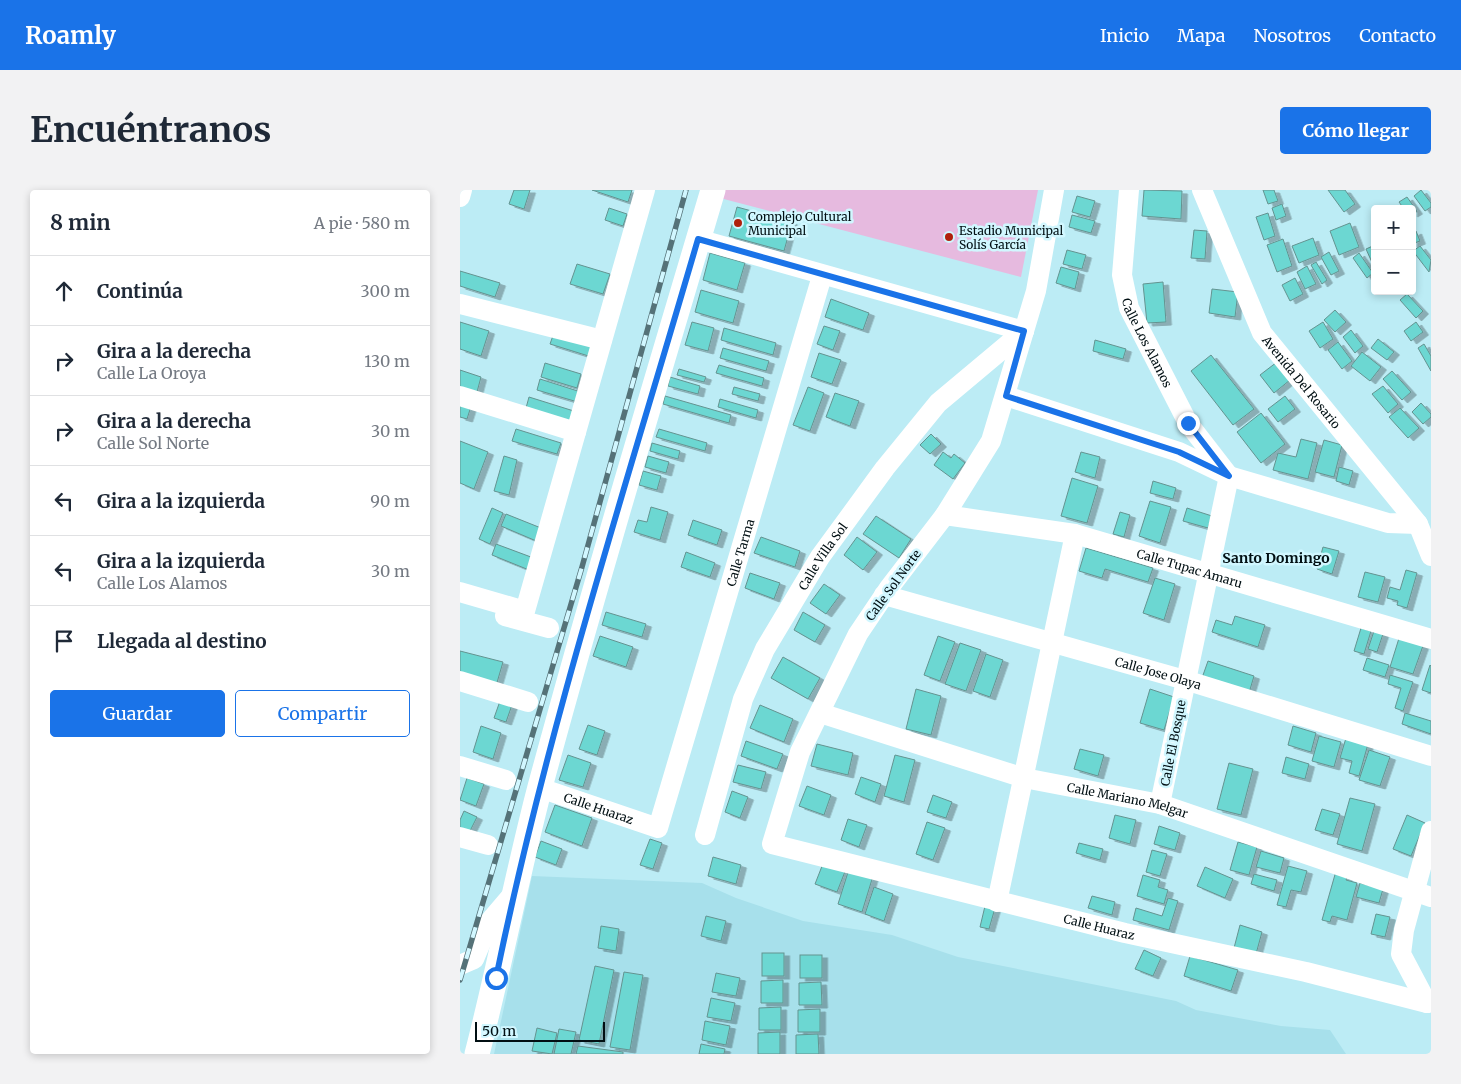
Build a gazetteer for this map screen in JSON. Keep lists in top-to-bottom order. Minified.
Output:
{"streets":{"street":["Calle Los Alamos","Avenida Del Rosario","Calle Tarma","Calle Villa Sol","Calle Tupac Amaru","Calle Sol Norte","Calle Jose Olaya","Calle El Bosque","Calle Mariano Melgar","Calle Huaraz"]},"crossings":[["Calle Los Alamos","Calle El Bosque"],["Calle Tarma","Calle Huaraz"],["Calle Villa Sol","Calle Sol Norte"],["Calle Tupac Amaru","Calle Sol Norte"],["Calle Tupac Amaru","Calle El Bosque"],["Calle Sol Norte","Calle Jose Olaya"],["Calle Sol Norte","Calle Mariano Melgar"],["Calle Sol Norte","Calle Huaraz"],["Calle Jose Olaya","Calle El Bosque"],["Calle El Bosque","Calle Mariano Melgar"],["Calle Mariano Melgar","Calle Huaraz"]],"districts":["Santo Domingo"],"places":["Complejo Cultural Municipal","Estadio Municipal Solís García"],"scale_bar":"50 m","page":{"header":"Roamly","nav":["Inicio","Mapa","Nosotros","Contacto"],"buttons":["Cómo llegar",["Guardar","Compartir"]],"title":"Encuéntranos","heading":["8 min","A pie · 580 m"],"map_buttons":["+","−"],"list":[["Continúa","300 m"],["Gira a la derecha","Calle La Oroya","130 m"],["Gira a la derecha","Calle Sol Norte","30 m"],["Gira a la izquierda","90 m"],["Gira a la izquierda","Calle Los Alamos","30 m"],"Llegada al destino"],"scale":"50 m"}}
